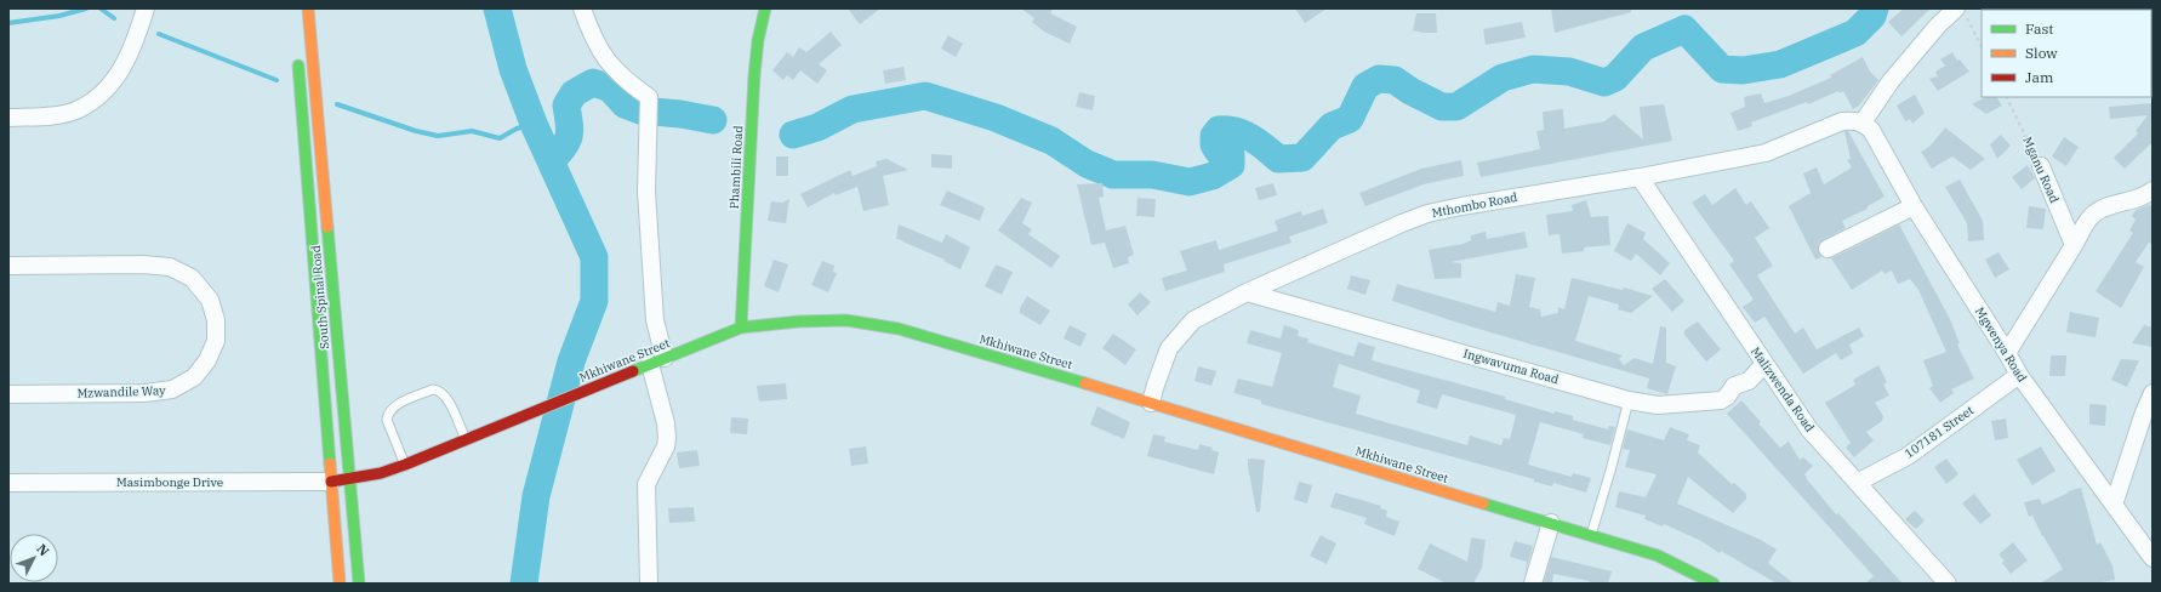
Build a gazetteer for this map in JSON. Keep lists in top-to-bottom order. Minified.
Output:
{"streets":{"street":["Phambili Road","Mganu Road","Mthombo Road","South Spinal Road","Mgwenya Road","Mkhiwane Street","Ingwavuma Road","Malizwenda Road","Mzwandile Way","107181 Street","Masimbonge Drive"]},"crossings":[["Phambili Road","Mkhiwane Street"],["Mthombo Road","Mgwenya Road"],["Mthombo Road","Mkhiwane Street"],["Mthombo Road","Ingwavuma Road"],["Mthombo Road","Malizwenda Road"],["South Spinal Road","Mkhiwane Street"],["South Spinal Road","Masimbonge Drive"],["Mgwenya Road","107181 Street"],["Mkhiwane Street","Masimbonge Drive"],["Ingwavuma Road","Malizwenda Road"],["Malizwenda Road","107181 Street"]],"legend":["Fast","Slow","Jam"],"north":"top right"}
